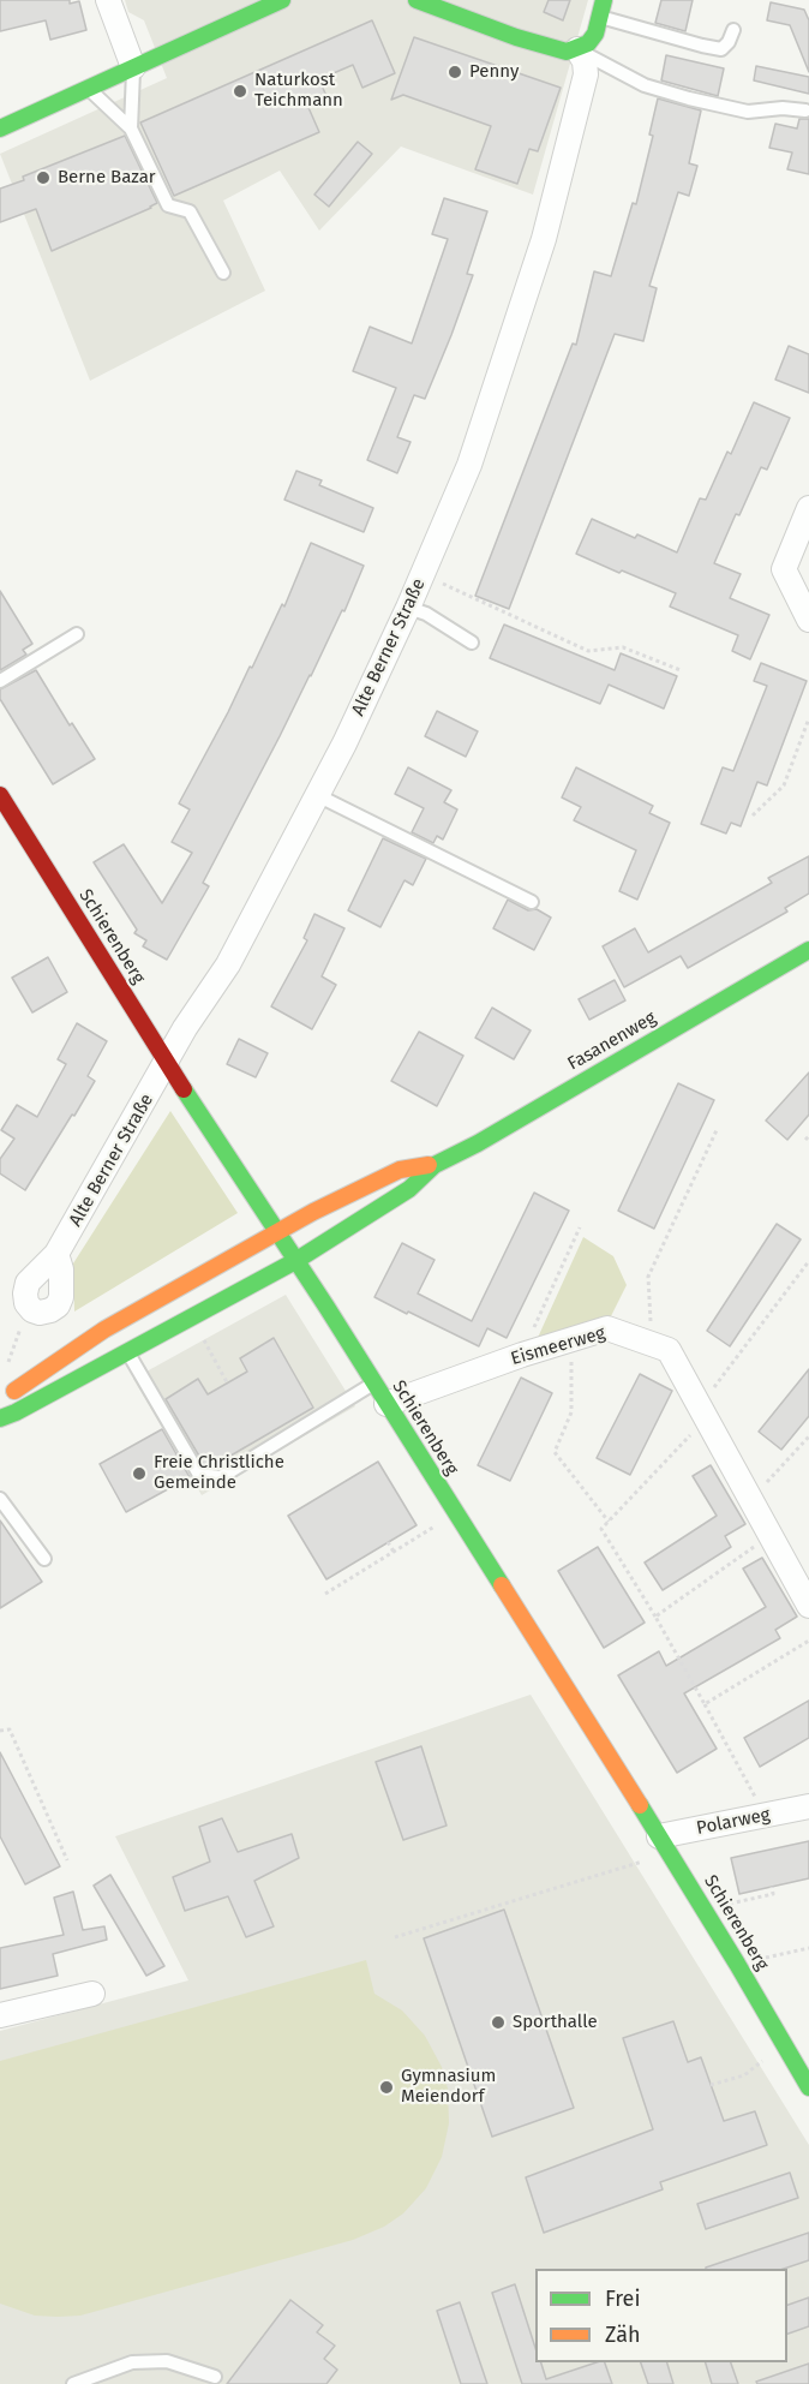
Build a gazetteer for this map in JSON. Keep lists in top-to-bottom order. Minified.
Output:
{"streets":{"street":["Alte Berner Straße","Schierenberg","Fasanenweg","Eismeerweg","Polarweg"]},"crossings":[["Alte Berner Straße","Schierenberg"],["Schierenberg","Fasanenweg"],["Schierenberg","Eismeerweg"],["Schierenberg","Polarweg"]],"places":["Penny","Naturkost Teichmann","Berne Bazar","Freie Christliche Gemeinde","Sporthalle","Gymnasium Meiendorf"],"legend":["Frei","Zäh"]}
